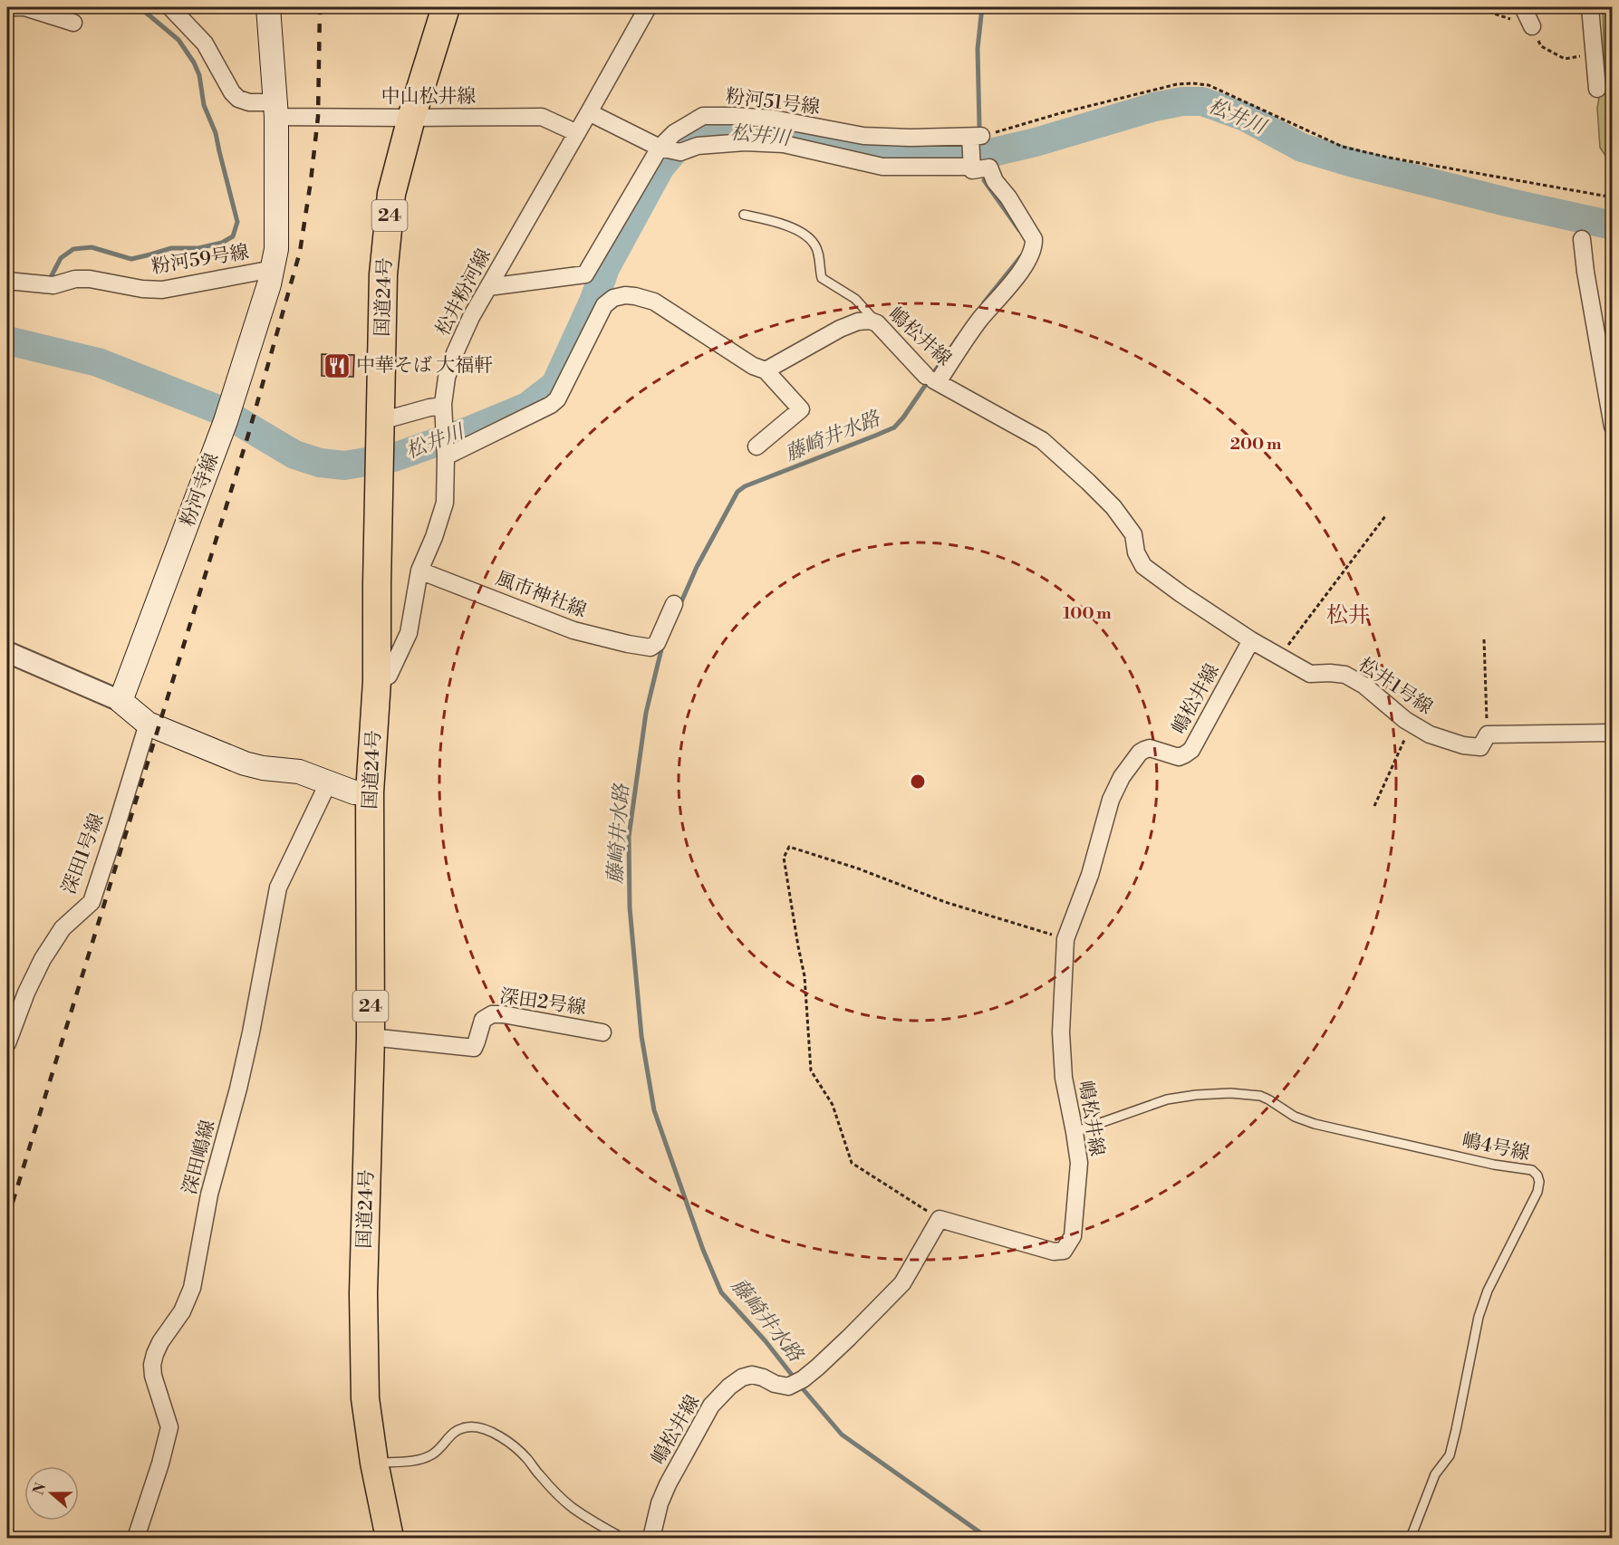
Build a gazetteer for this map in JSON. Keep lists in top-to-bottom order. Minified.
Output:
{"streets":{"highway":["24","国道24号"],"main road":["粉河寺線"],"street":["中山松井線","粉河51号線","粉河59号線","松井粉河線","嶋松井線","風市神社線","松井1号線","深田1号線","深田2号線","深田嶋線"],"lane":["嶋4号線"]},"crossings":[["中山松井線","松井粉河線"],["中山松井線","国道24号"],["中山松井線","粉河寺線"],["粉河51号線","松井粉河線"],["粉河59号線","粉河寺線"],["松井粉河線","国道24号"],["松井粉河線","風市神社線"],["国道24号","深田2号線"],["嶋松井線","松井1号線"],["嶋松井線","嶋4号線"]],"districts":["松井"],"water":["松井川","藤崎井水路"],"places":{"restaurant":["中華そば 大福軒"]},"north":"left","rings":["200 m","100 m"]}
